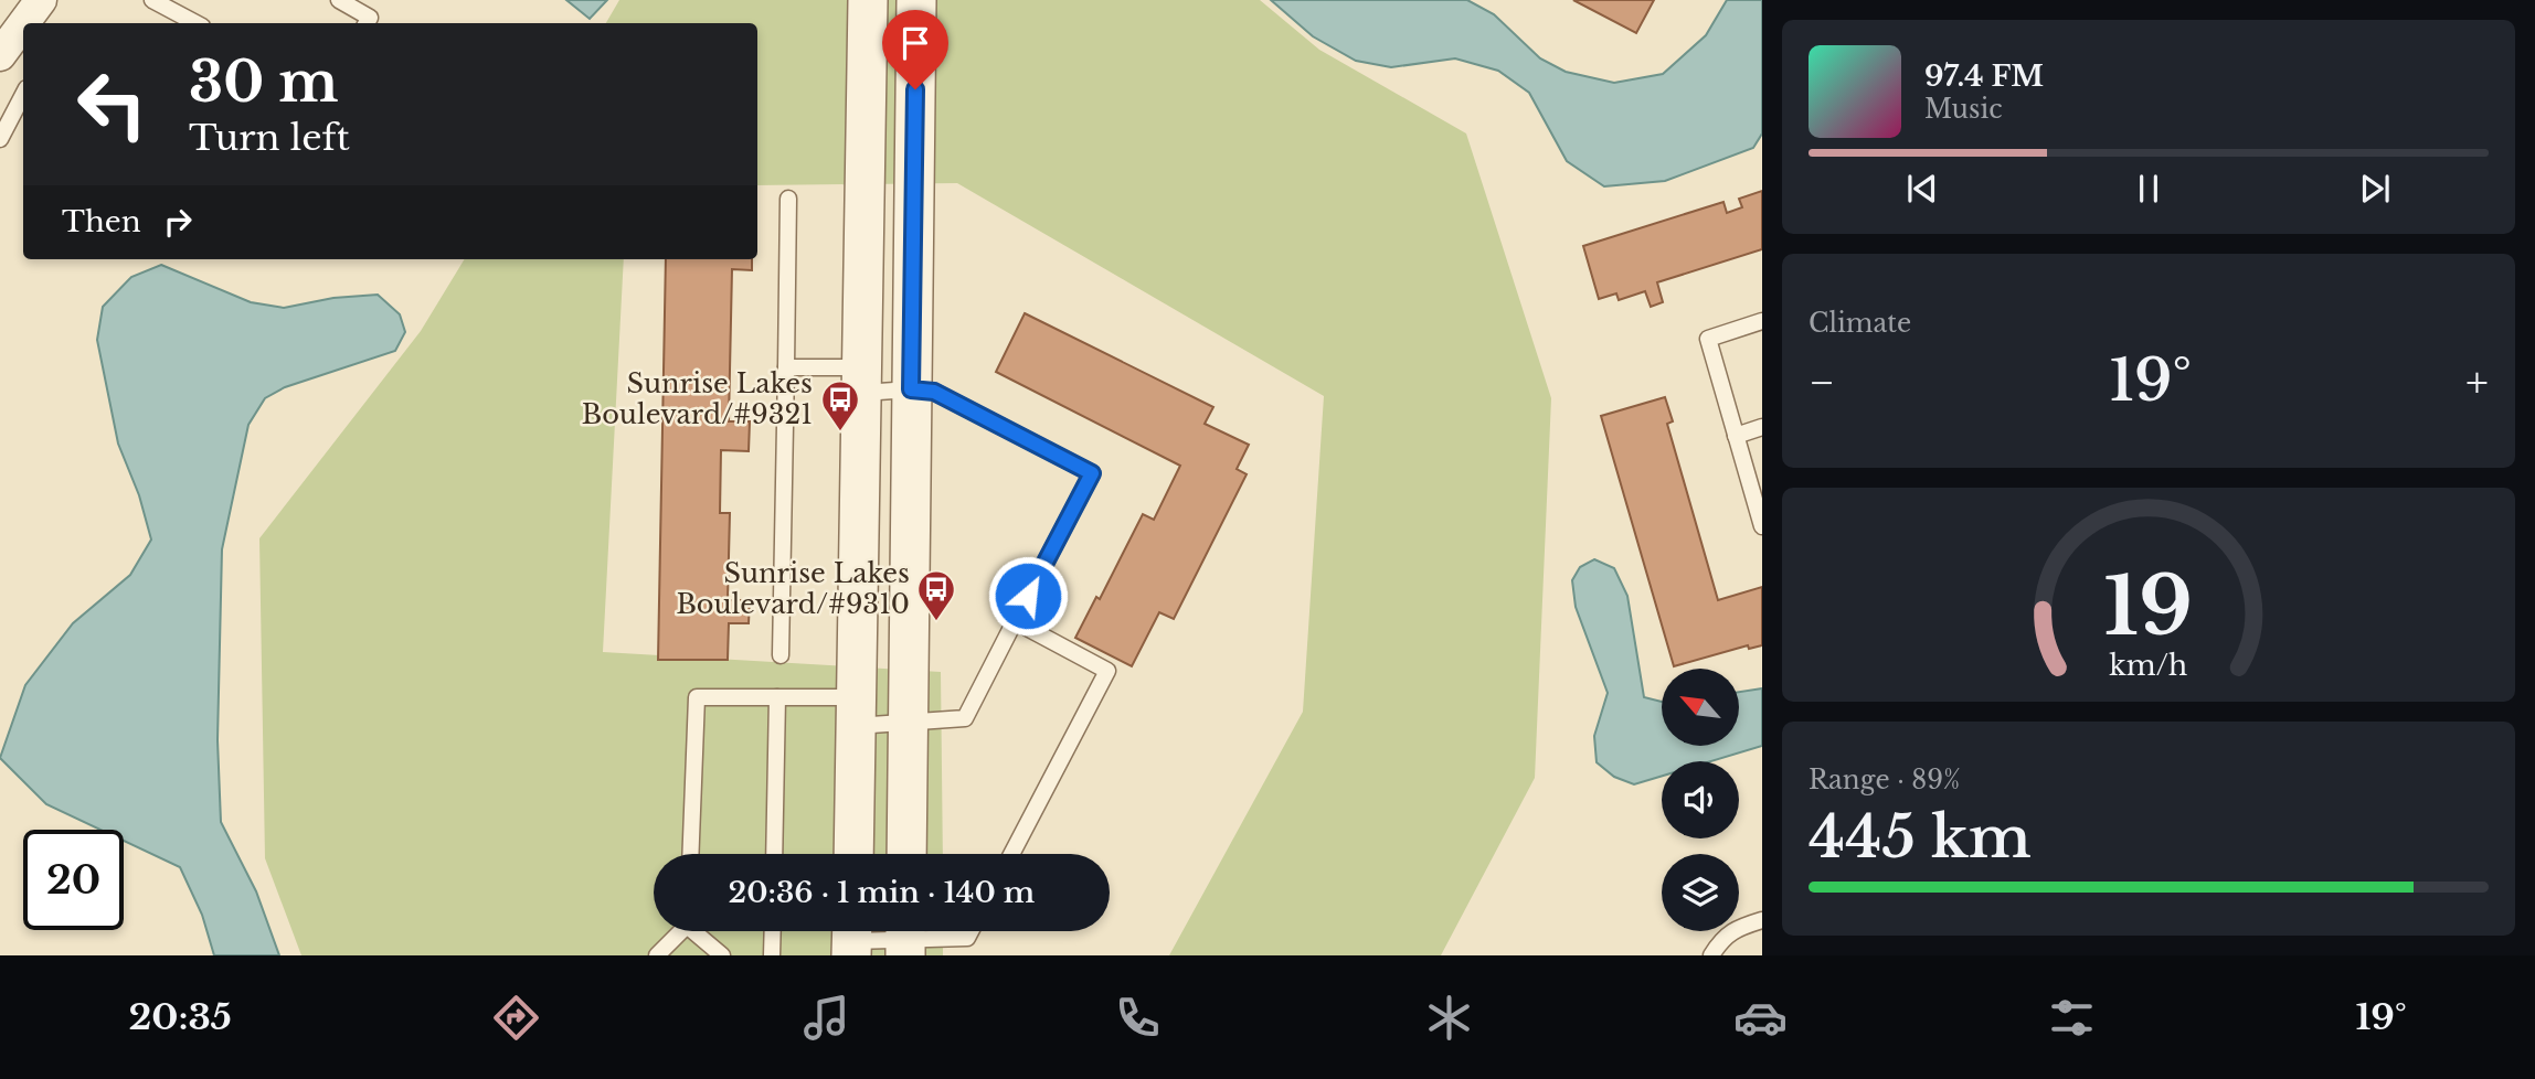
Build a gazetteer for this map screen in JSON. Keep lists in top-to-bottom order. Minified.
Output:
{"places":{"bus stop":["Sunrise Lakes Boulevard/#9321","Sunrise Lakes Boulevard/#9310"]},"north":"top left","page":{"turn":["30 m","Turn left"],"song":["97.4 FM","Music"],"then":"Then","tile":["Climate",["Range · 89%","445 km"]],"heat":["−","19°","+"],"limit":"20","trip":"20:36 · 1 min · 140 m","tabs":["20:35","19°"],"gauge":["19","km/h"]}}
